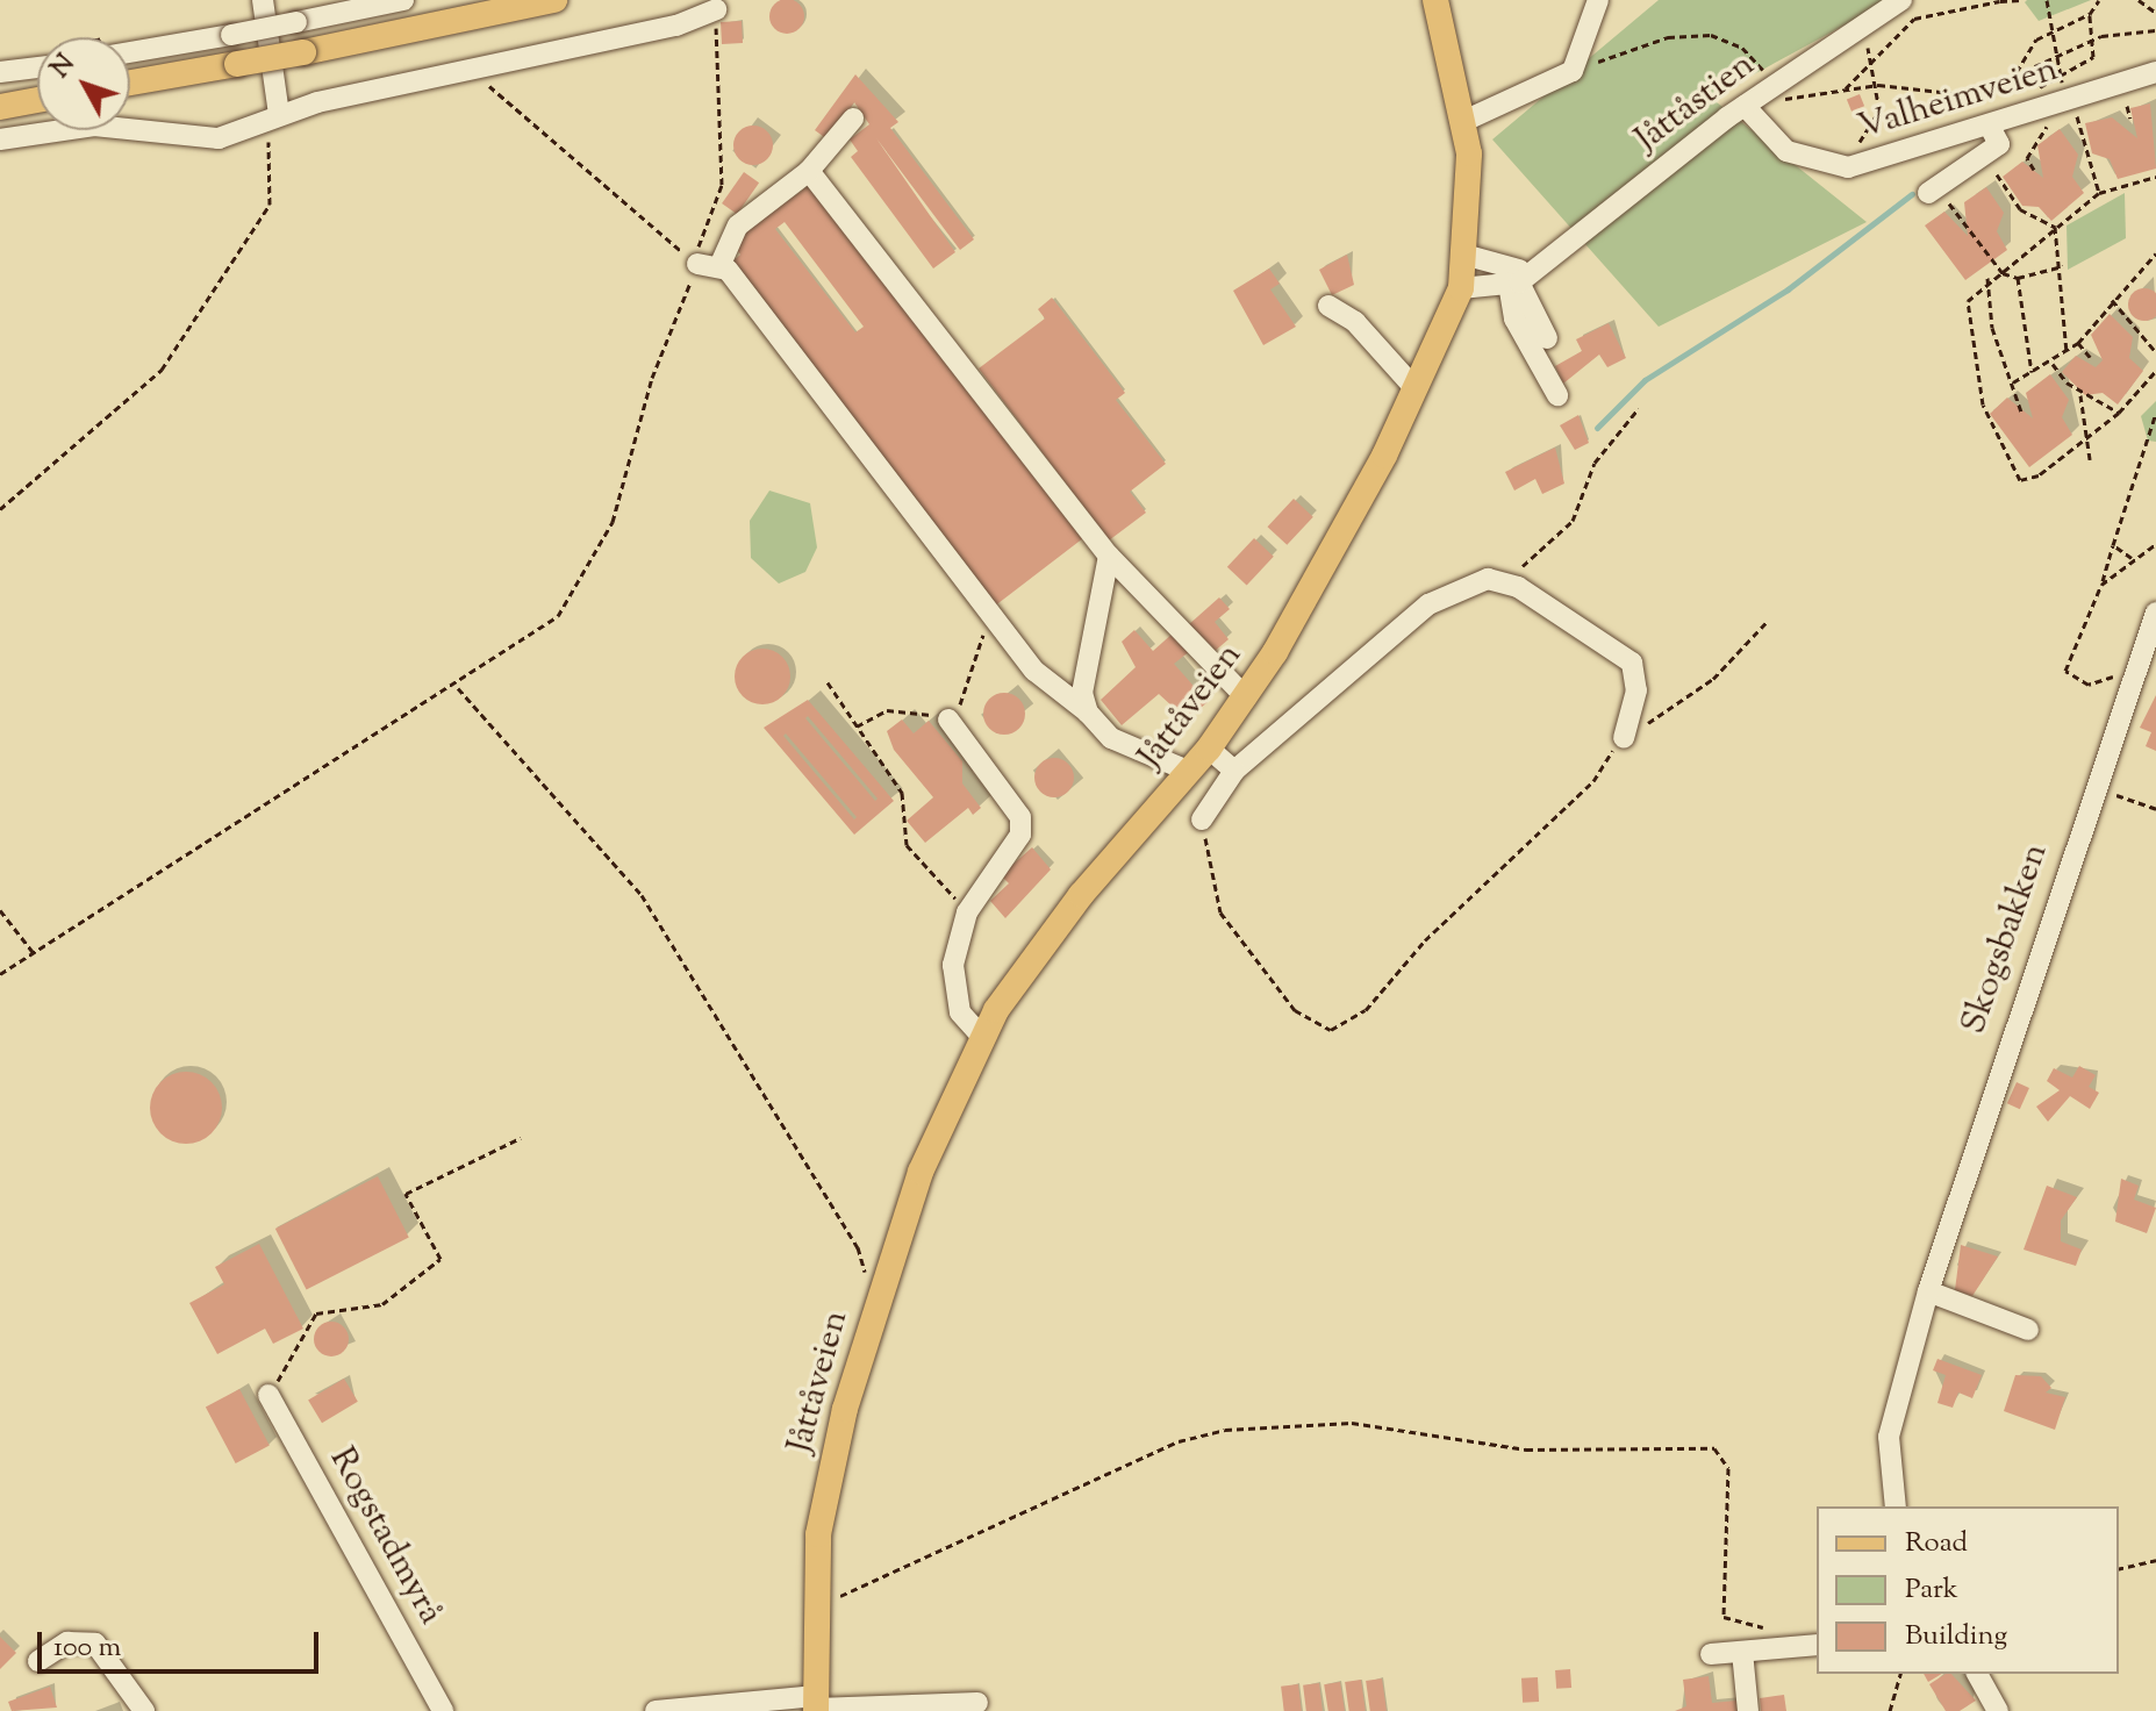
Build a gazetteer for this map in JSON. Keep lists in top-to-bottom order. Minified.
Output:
{"streets":{"main road":["Jåttåveien"],"street":["Valheimveien","Jåttåstien","Skogsbakken","Rogstadmyrå"]},"crossings":[["Valheimveien","Jåttåstien"]],"legend":["Road","Park","Building"],"scale_bar":"100 m","north":"top left"}
